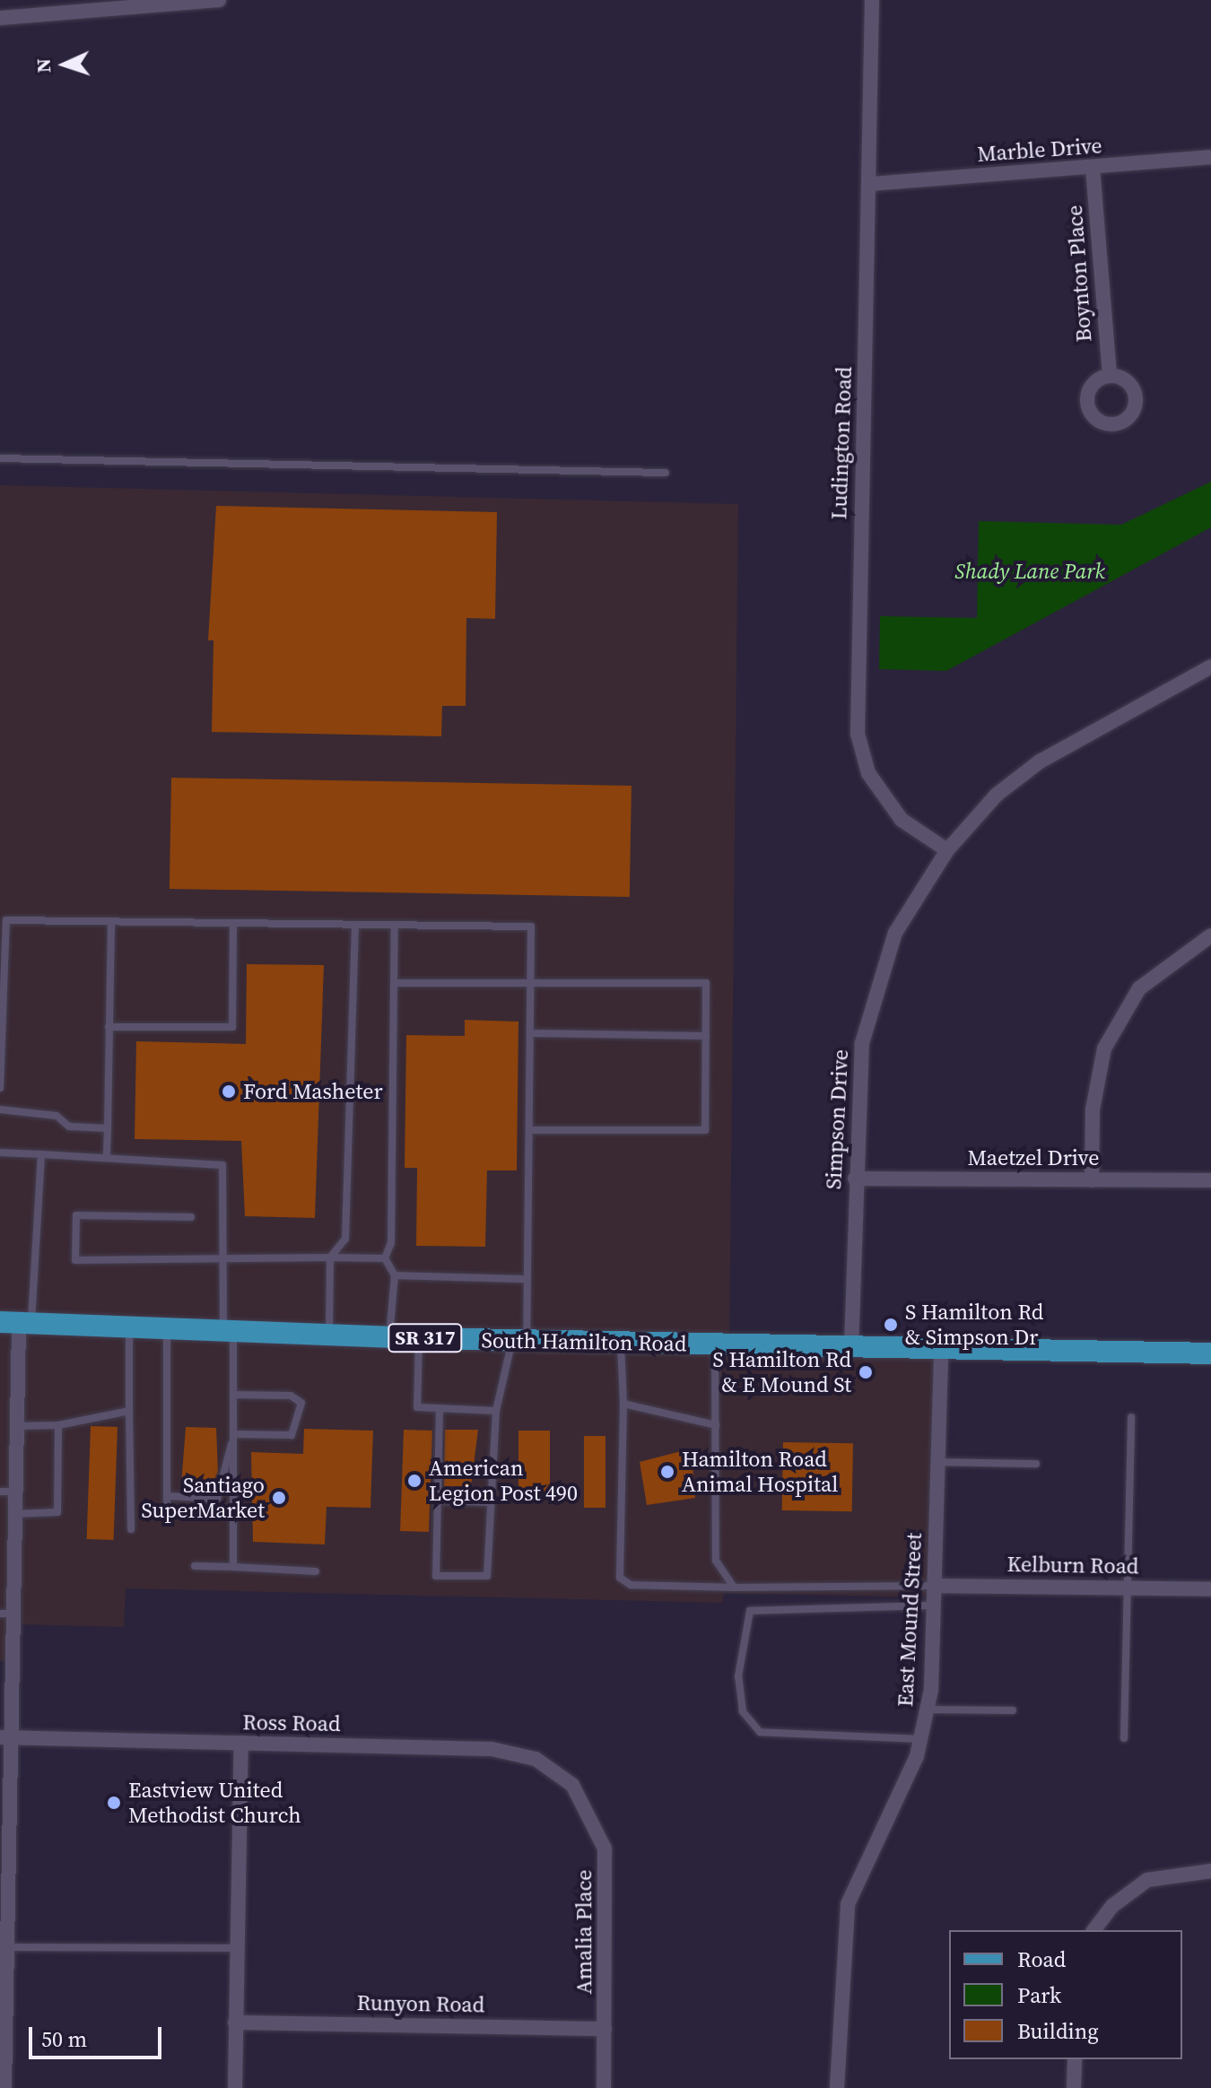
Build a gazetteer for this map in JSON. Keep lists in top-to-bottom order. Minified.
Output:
{"streets":{"main road":["SR 317","South Hamilton Road"],"street":["Marble Drive","Boynton Place","Ludington Road","Simpson Drive","Maetzel Drive","Kelburn Road","East Mound Street","Ross Road","Amalia Place","Runyon Road"]},"crossings":[["Marble Drive","Boynton Place"],["Marble Drive","Ludington Road"],["Ludington Road","Simpson Drive"],["Simpson Drive","Maetzel Drive"],["Simpson Drive","South Hamilton Road"],["South Hamilton Road","East Mound Street"],["Kelburn Road","East Mound Street"],["Ross Road","Amalia Place"],["Amalia Place","Runyon Road"]],"parks":["Shady Lane Park"],"places":["Ford Masheter","S Hamilton Rd & Simpson Dr","S Hamilton Rd & E Mound St","Hamilton Road Animal Hospital","American Legion Post 490","Santiago SuperMarket","Eastview United Methodist Church"],"legend":["Road","Park","Building"],"scale_bar":"50 m","north":"left"}
